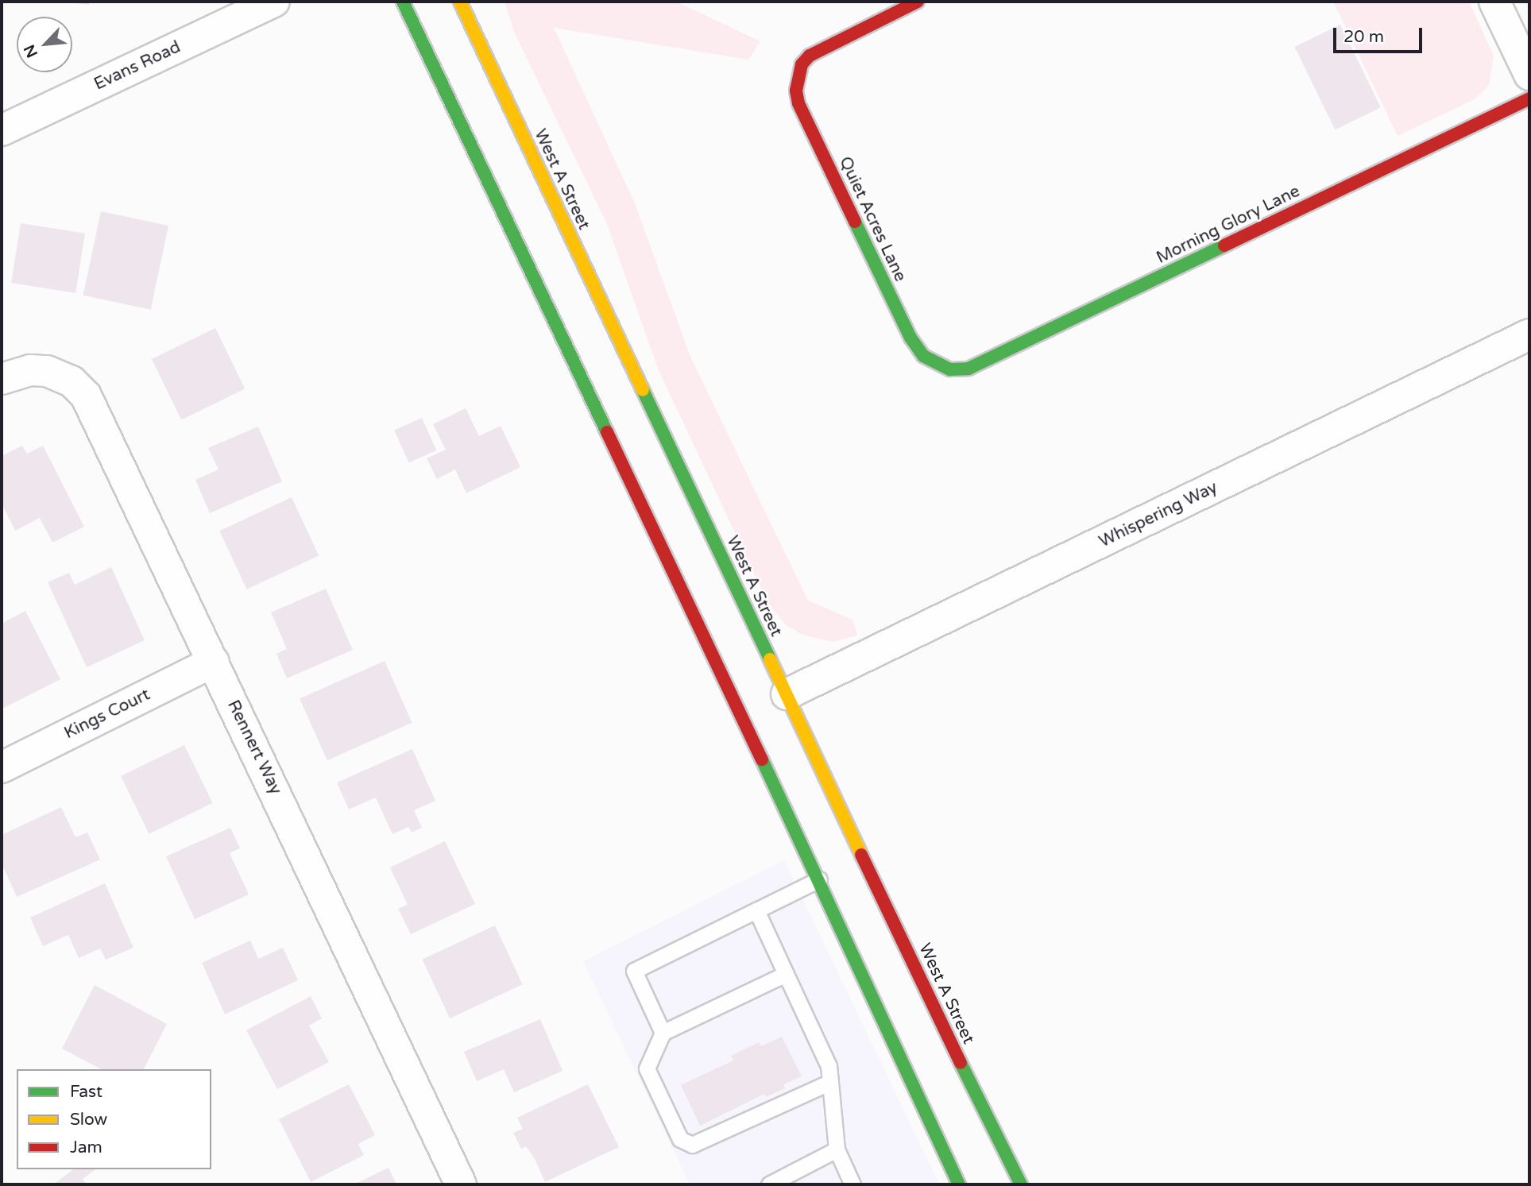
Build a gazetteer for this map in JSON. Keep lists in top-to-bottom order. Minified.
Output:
{"streets":{"main road":["West A Street","Quiet Acres Lane","Morning Glory Lane"],"street":["Evans Road","Whispering Way","Kings Court","Rennert Way"]},"crossings":[["West A Street","Whispering Way"],["Quiet Acres Lane","Morning Glory Lane"],["Kings Court","Rennert Way"]],"legend":["Fast","Slow","Jam"],"scale_bar":"20 m","north":"bottom left"}
